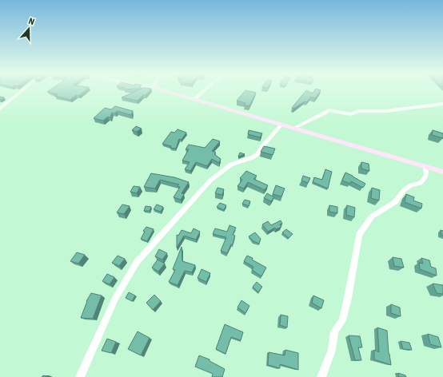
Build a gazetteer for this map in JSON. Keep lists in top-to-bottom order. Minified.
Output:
{"north":"top"}
